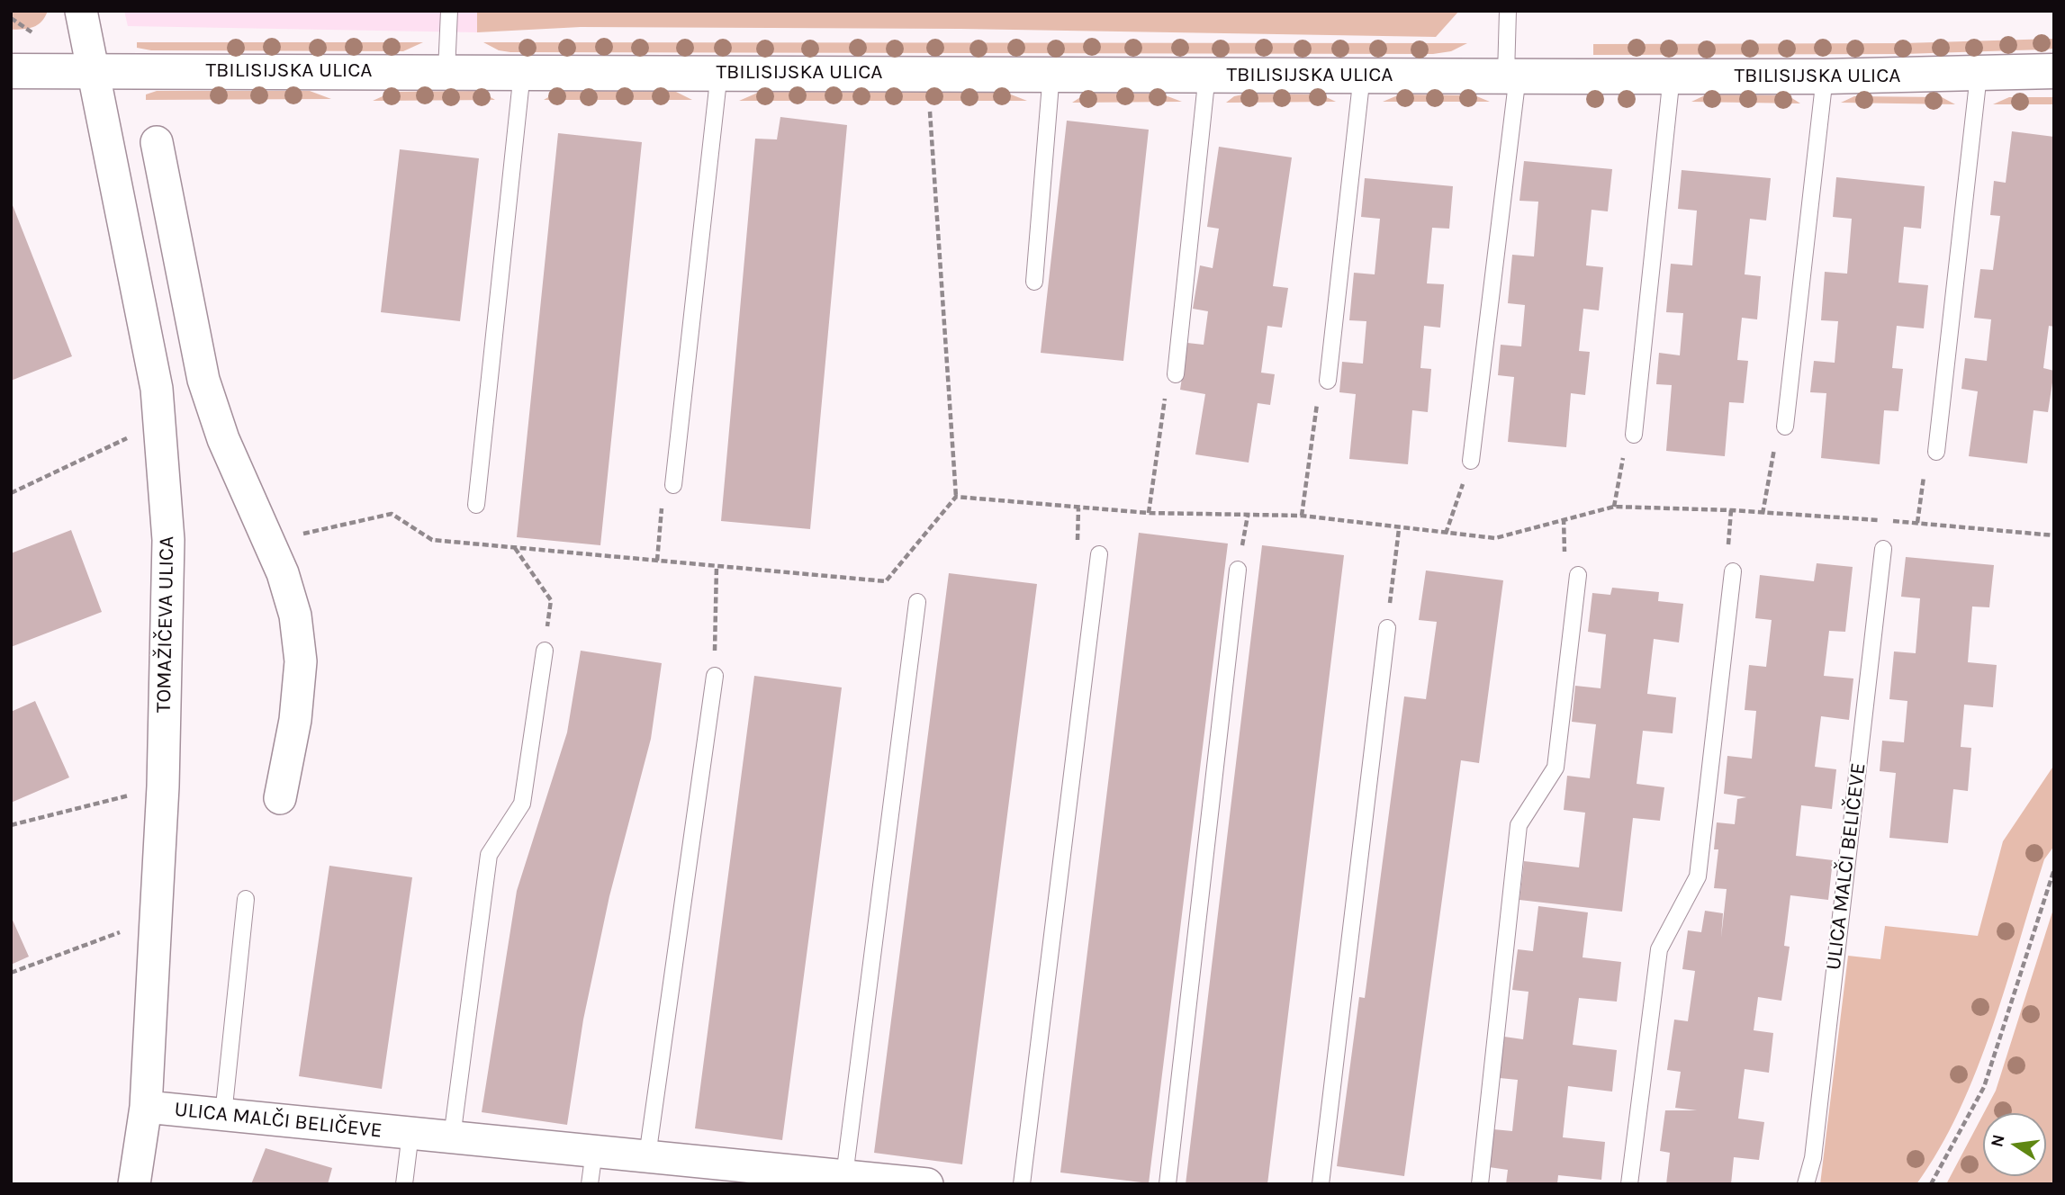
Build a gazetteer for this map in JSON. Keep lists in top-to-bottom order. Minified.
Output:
{"streets":{"street":["TBILISIJSKA ULICA","TOMAŽIČEVA ULICA","ULICA MALČI BELIČEVE"]},"crossings":[["TBILISIJSKA ULICA","TOMAŽIČEVA ULICA"],["TOMAŽIČEVA ULICA","ULICA MALČI BELIČEVE"]],"north":"left"}
